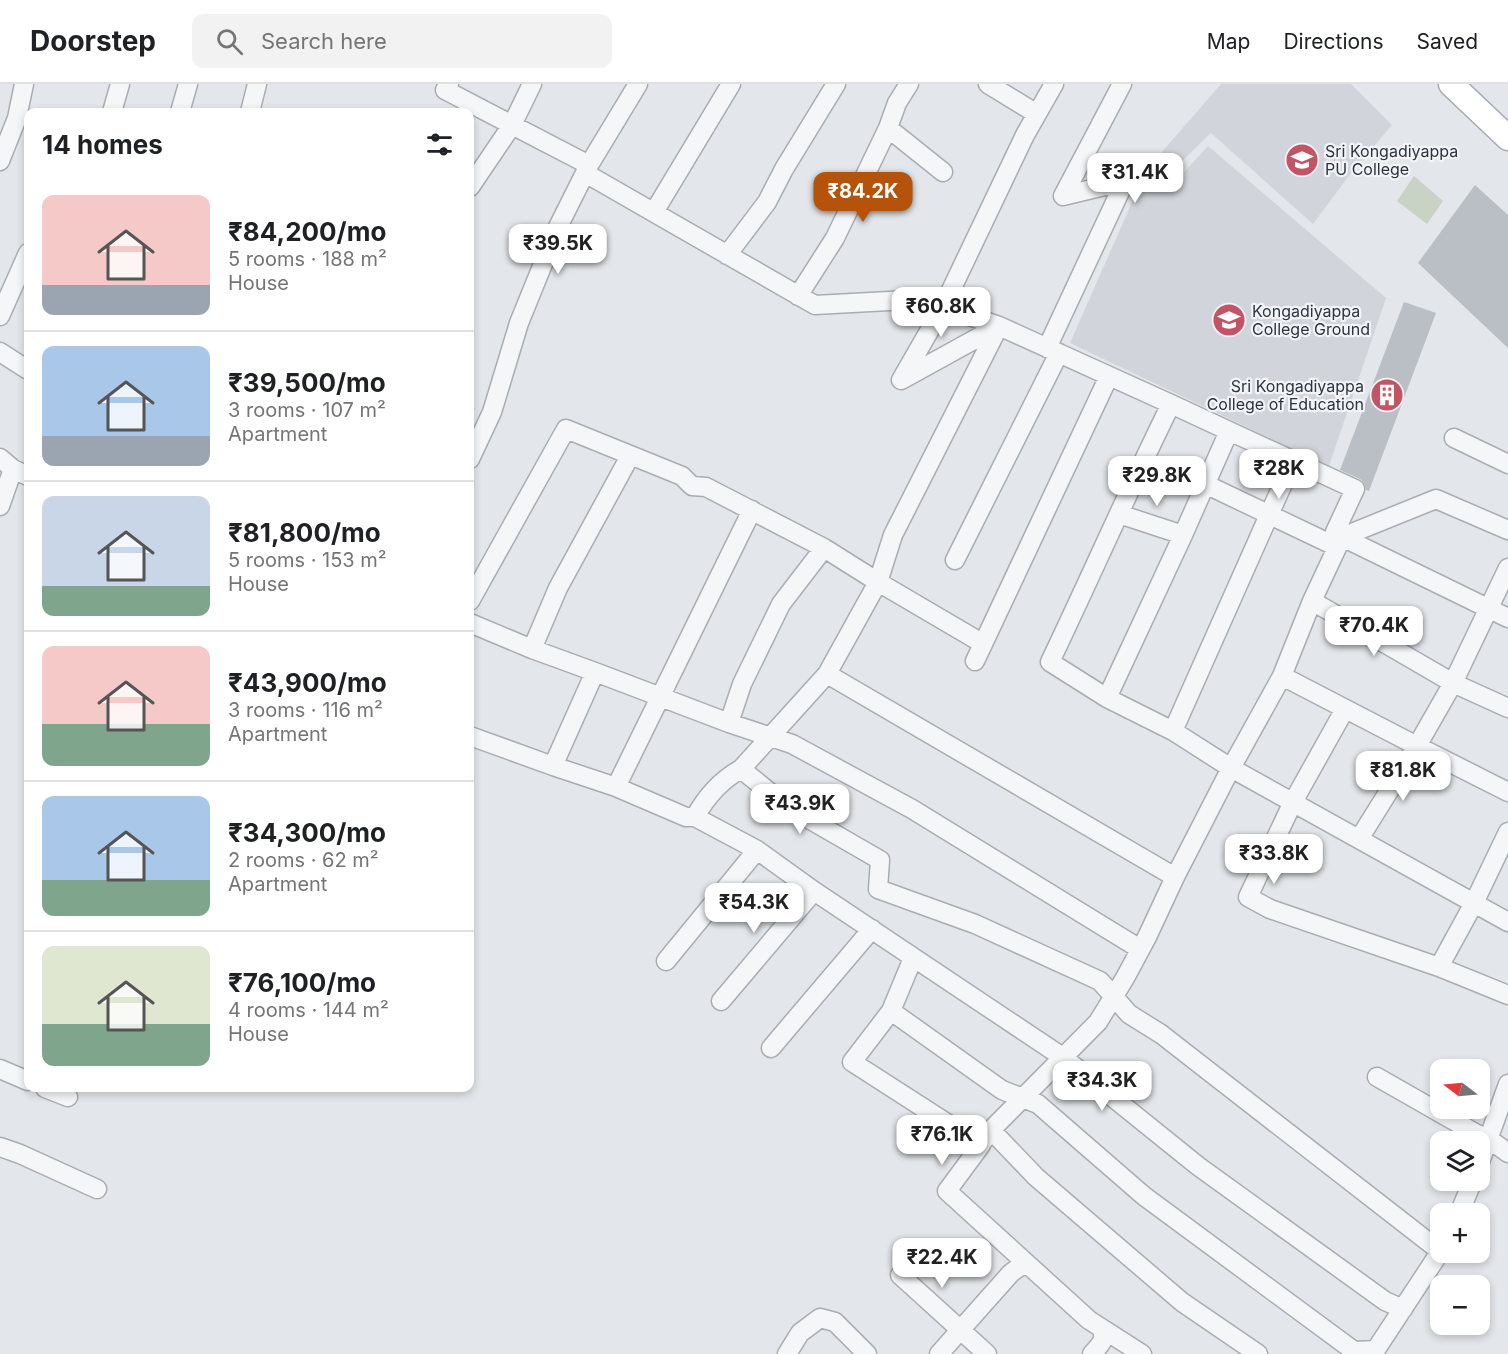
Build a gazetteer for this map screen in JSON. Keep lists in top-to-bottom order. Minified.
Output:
{"places":{"school or university":["Sri Kongadiyappa PU College","Kongadiyappa College Ground"],"building":["Sri Kongadiyappa College of Education"]},"north":"left","page":{"header":"Doorstep","search":"Search here","nav":["Map","Directions","Saved"],"heading":"14 homes","price":["₹31.4K","₹84.2K","₹39.5K","₹60.8K","₹28K","₹29.8K","₹70.4K","₹81.8K","₹43.9K","₹33.8K","₹54.3K","₹34.3K","₹76.1K","₹22.4K"],"list":[{"name":"₹84,200/mo","note":"5 rooms · 188 m² · House"},{"name":"₹39,500/mo","note":"3 rooms · 107 m² · Apartment"},{"name":"₹81,800/mo","note":"5 rooms · 153 m² · House"},{"name":"₹43,900/mo","note":"3 rooms · 116 m² · Apartment"},{"name":"₹34,300/mo","note":"2 rooms · 62 m² · Apartment"},{"name":"₹76,100/mo","note":"4 rooms · 144 m² · House"}],"map_buttons":["+","−"]}}
